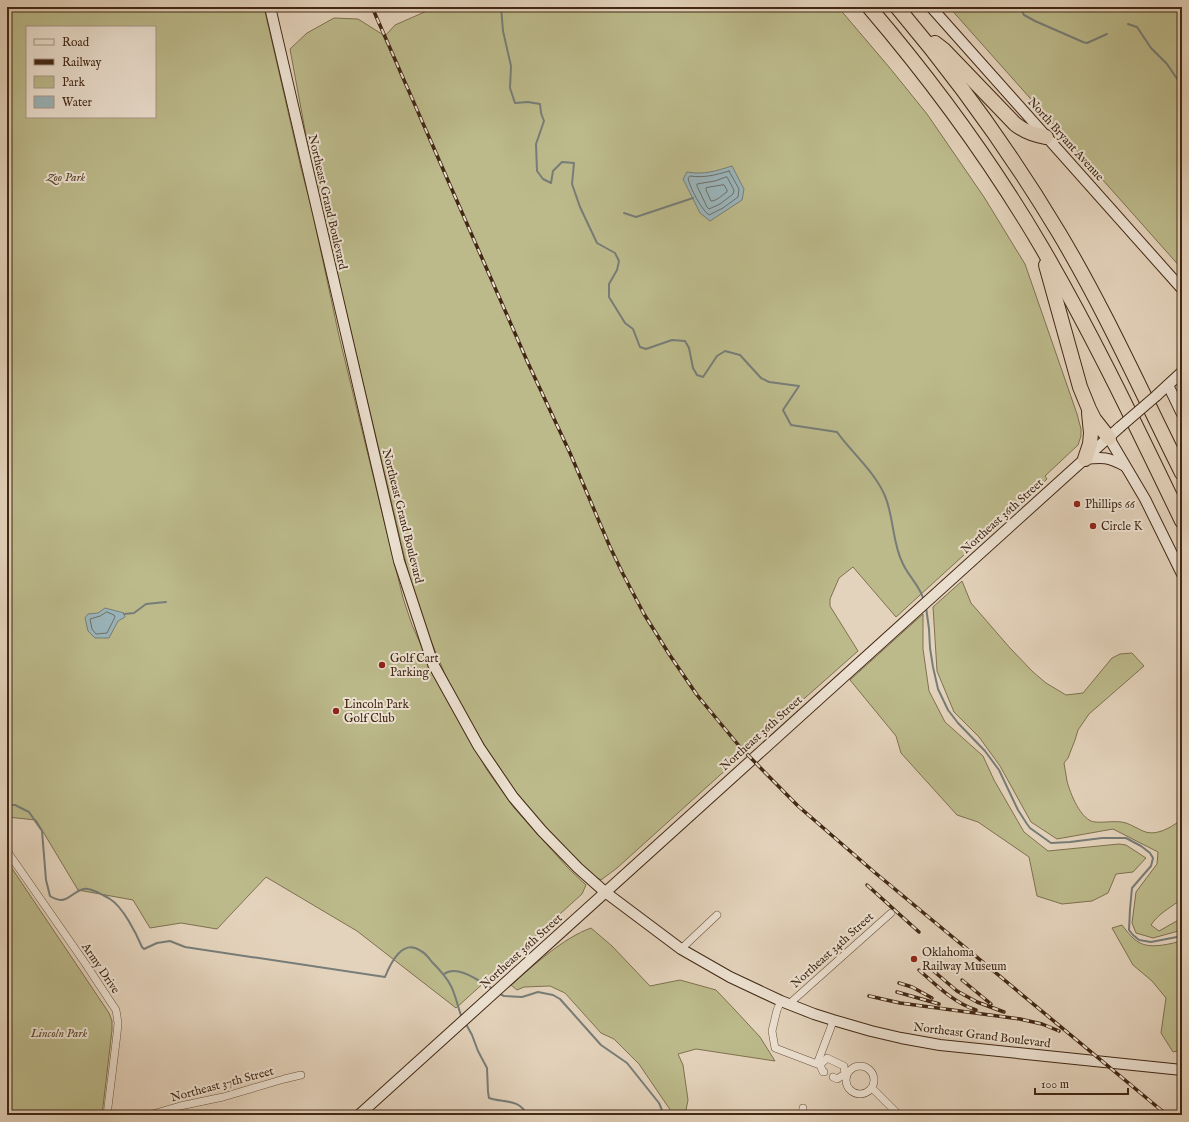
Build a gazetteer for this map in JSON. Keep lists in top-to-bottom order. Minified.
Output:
{"streets":{"street":["North Bryant Avenue","Northeast Grand Boulevard","Northeast 36th Street","Northeast 34th Street","Army Drive","Northeast 37th Street"]},"crossings":[["Northeast Grand Boulevard","Northeast 36th Street"],["Northeast Grand Boulevard","Northeast 34th Street"]],"parks":["Zoo Park","Lincoln Park"],"places":["Phillips 66","Circle K","Golf Cart Parking","Lincoln Park Golf Club","Oklahoma Railway Museum"],"legend":["Road","Railway","Park","Water"],"scale_bar":"100 m"}
